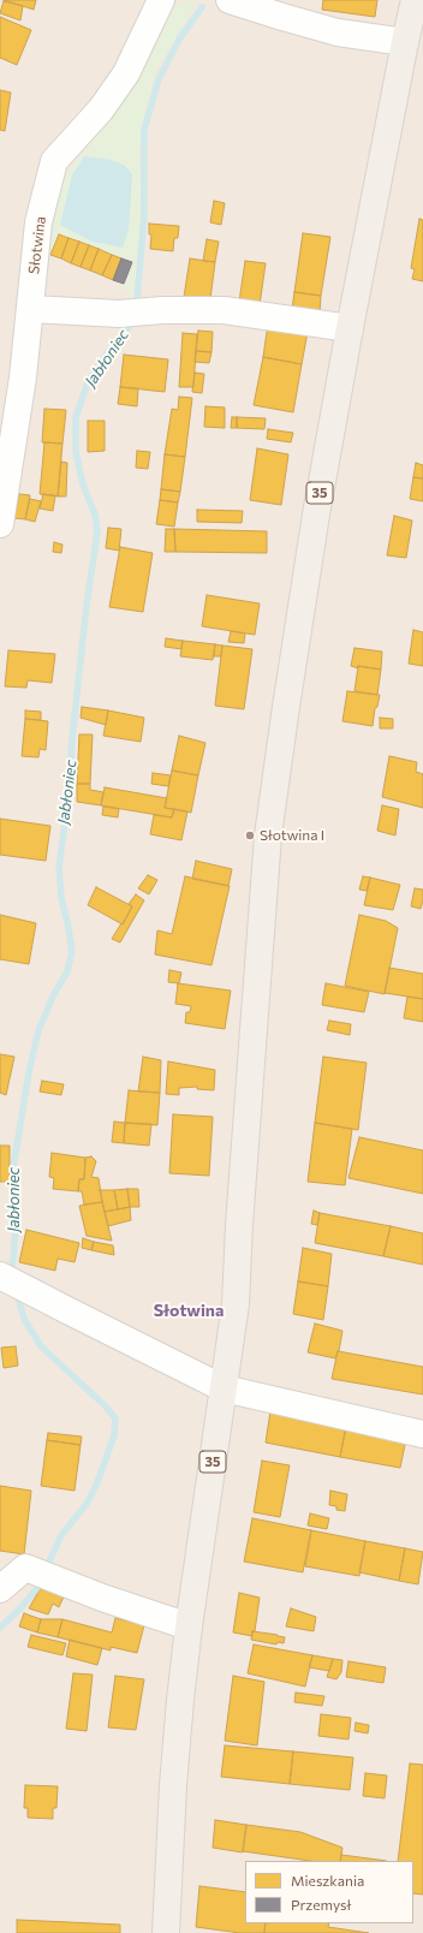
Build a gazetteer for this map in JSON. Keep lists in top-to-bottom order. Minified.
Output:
{"streets":{"main road":["35"],"street":["Słotwina"]},"districts":["Słotwina"],"water":["Jabłoniec"],"places":["Słotwina I"],"legend":["Mieszkania","Przemysł"]}
